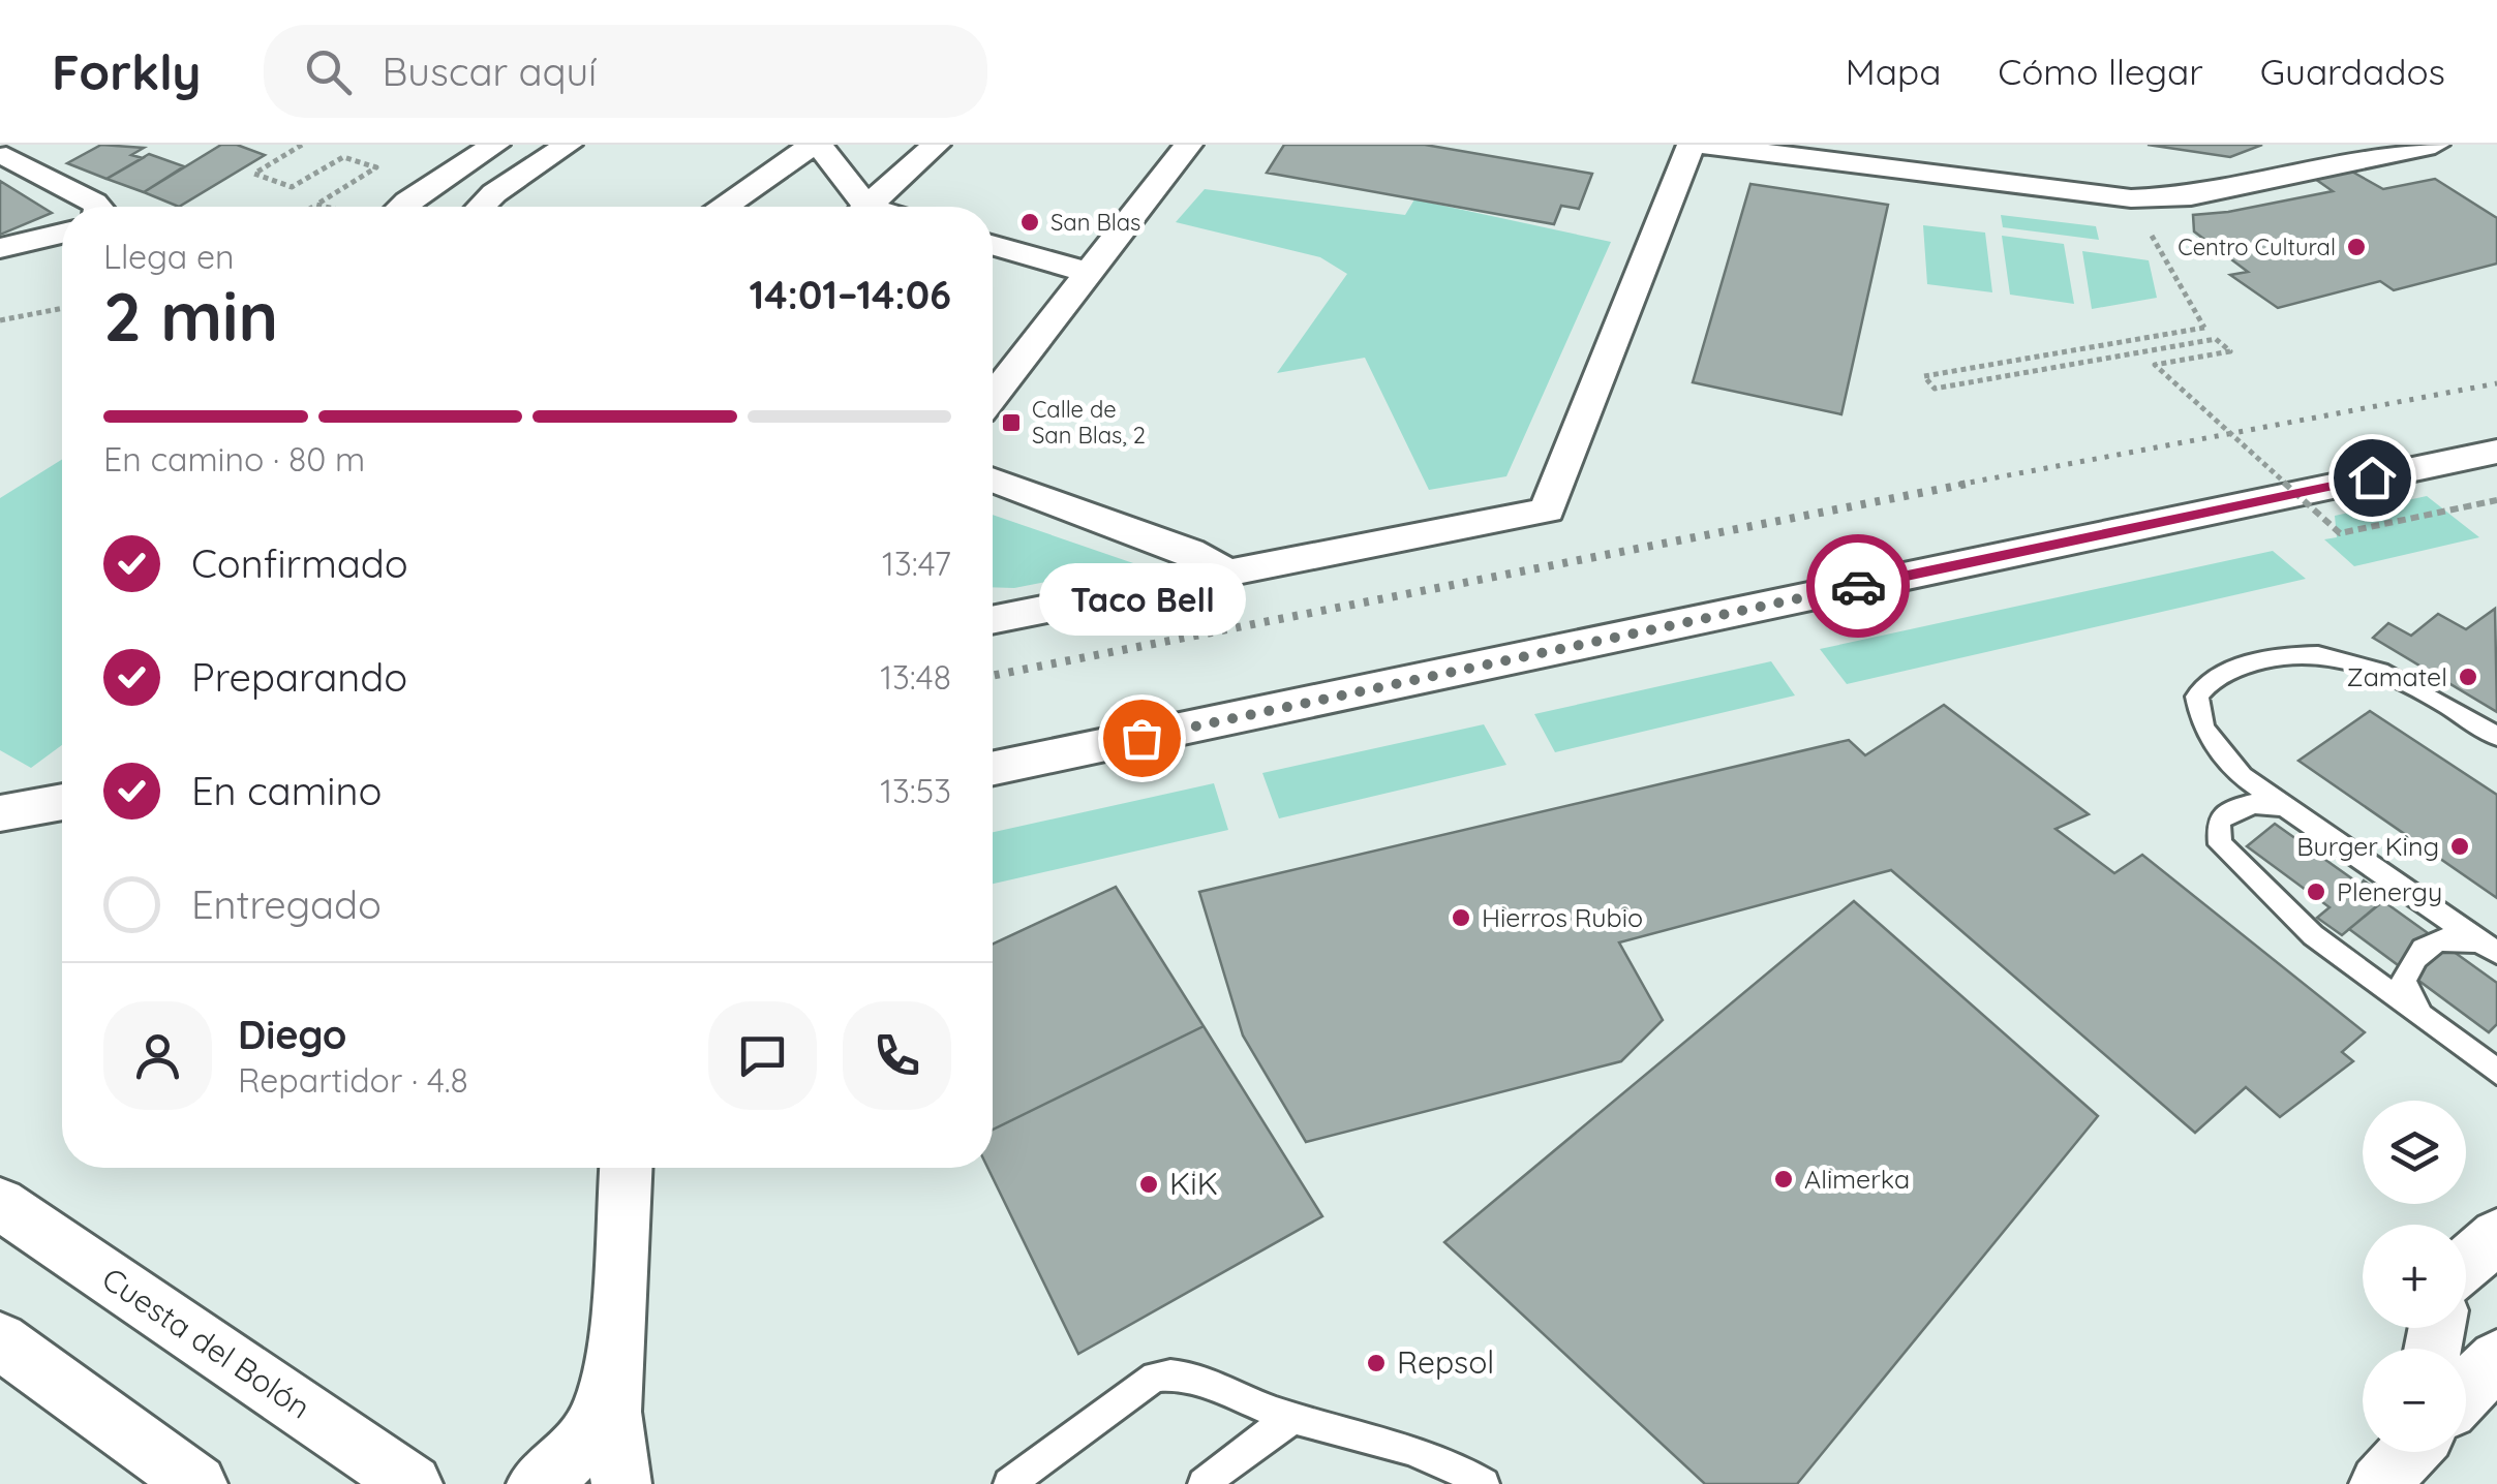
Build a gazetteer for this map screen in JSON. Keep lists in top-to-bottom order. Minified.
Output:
{"streets":{"street":["Cuesta del Bolón"]},"places":{"other":["San Blas","Centro Cultural","Zamatel","Taco Bell","Burger King","Plenergy","Hierros Rubio","Alimerka","KiK","Repsol"],"transit":["Calle de San Blas, 2"]},"page":{"header":"Forkly","search":"Buscar aquí","nav":["Mapa","Cómo llegar","Guardados"],"heading":["2 min","Llega en","14:01–14:06"],"panel":["Diego","Repartidor · 4.8"],"bar":"En camino · 80 m","list":[["Confirmado","13:47"],["Preparando","13:48"],["En camino","13:53"],"Entregado"],"bubble":"Taco Bell","map_buttons":["+","−"]}}
